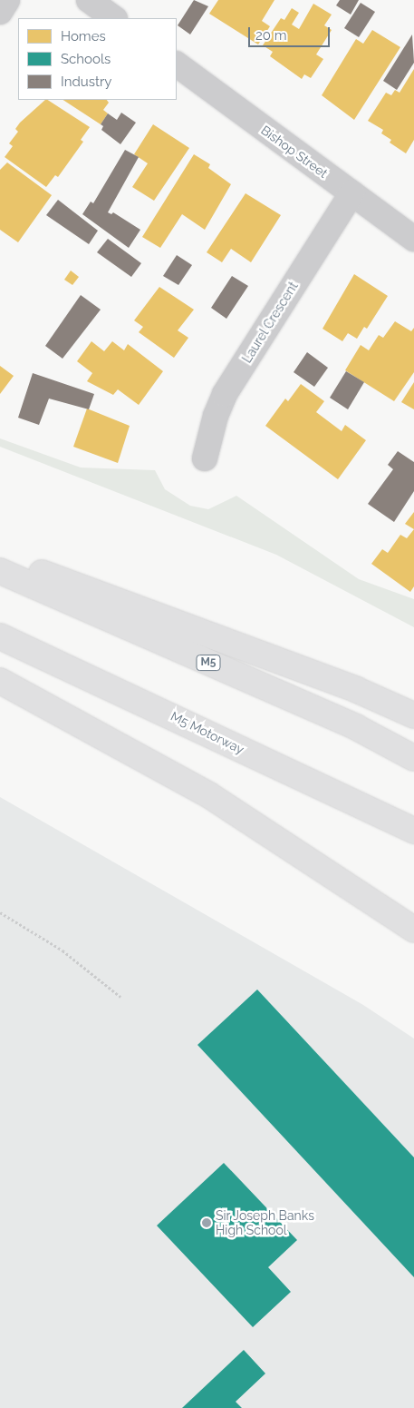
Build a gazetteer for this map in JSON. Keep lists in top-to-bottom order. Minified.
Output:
{"streets":{"highway":["M5","M5 Motorway"],"street":["Bishop Street","Laurel Crescent"]},"crossings":[["Bishop Street","Laurel Crescent"]],"places":["Sir Joseph Banks High School"],"legend":["Homes","Schools","Industry"],"scale_bar":"20 m"}
